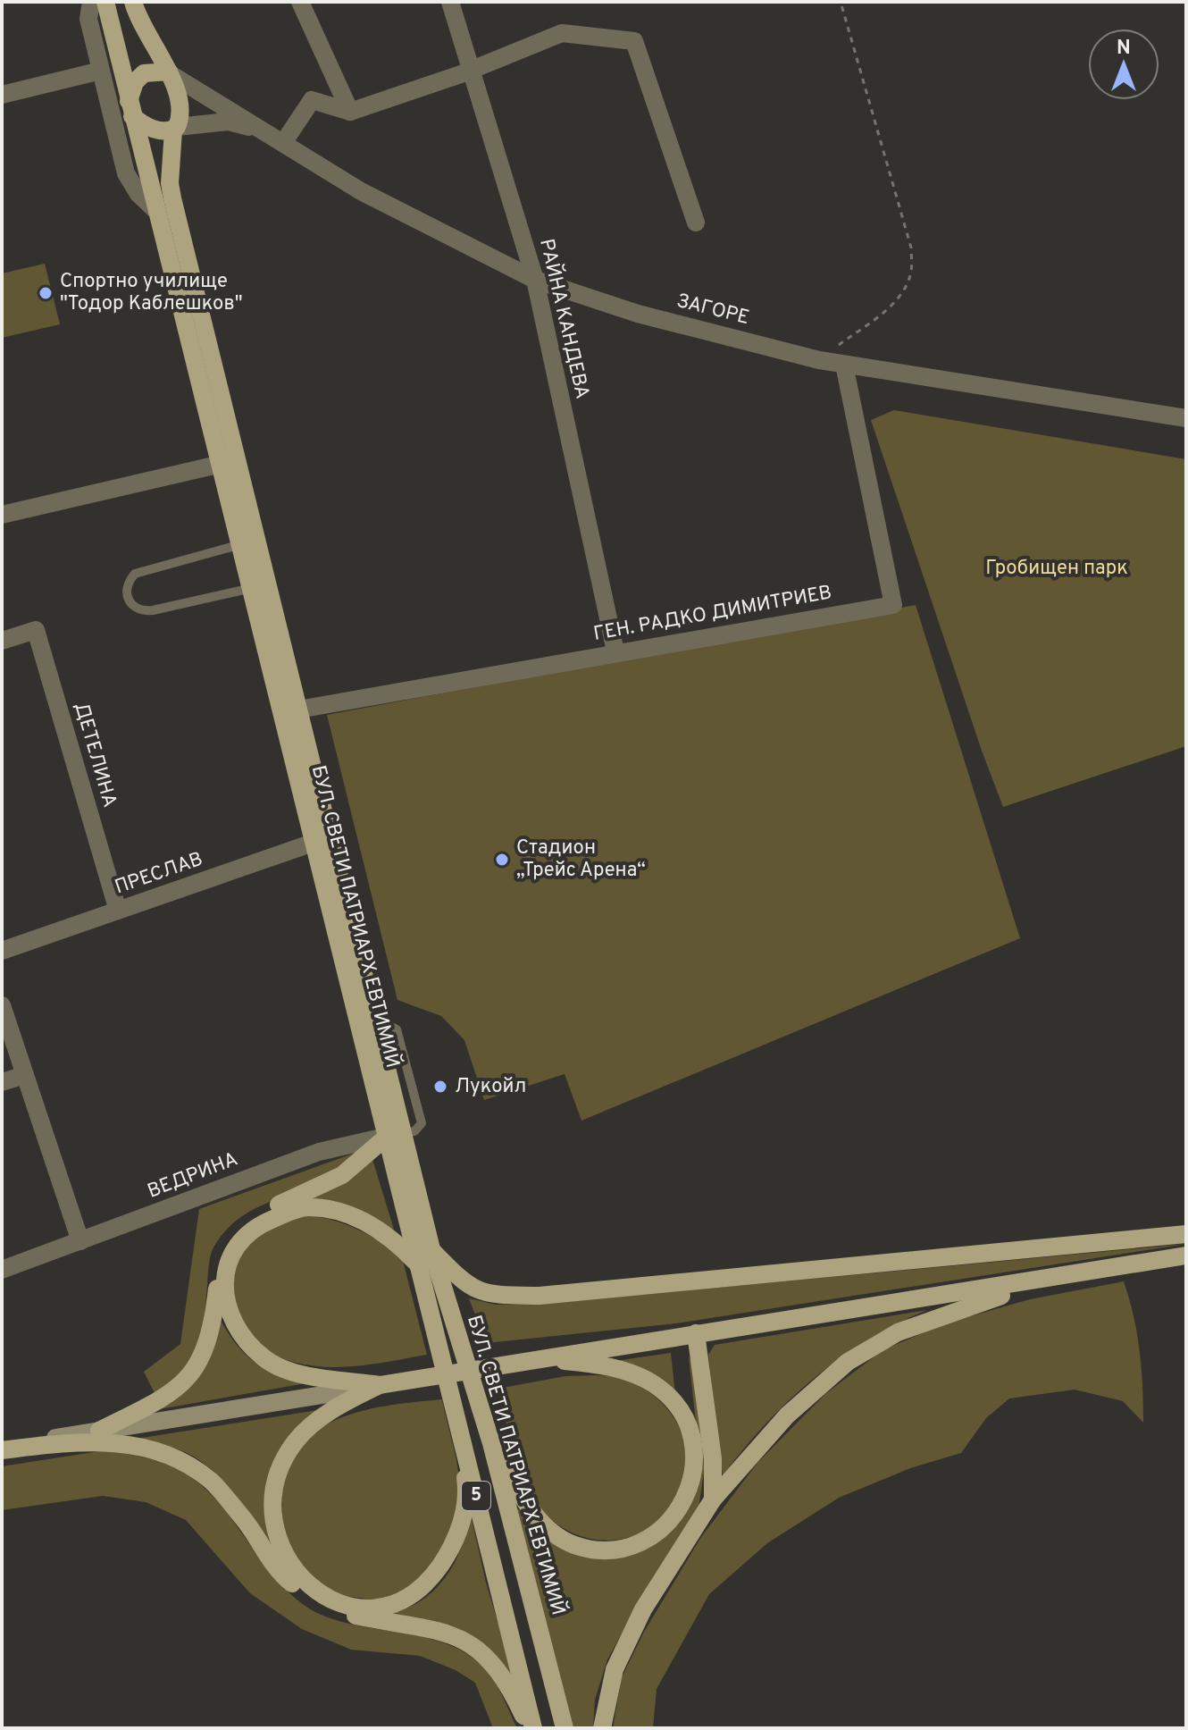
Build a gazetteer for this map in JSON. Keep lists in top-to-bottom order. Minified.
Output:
{"streets":{"main road":["БУЛ. СВЕТИ ПАТРИАРХ ЕВТИМИЙ","5"],"street":["ЗАГОРЕ","РАЙНА КАНДЕВА","ГЕН. РАДКО ДИМИТРИЕВ","ДЕТЕЛИНА","ПРЕСЛАВ","ВЕДРИНА"]},"crossings":[["ЗАГОРЕ","РАЙНА КАНДЕВА"],["ЗАГОРЕ","ГЕН. РАДКО ДИМИТРИЕВ"],["ЗАГОРЕ","БУЛ. СВЕТИ ПАТРИАРХ ЕВТИМИЙ"],["РАЙНА КАНДЕВА","ГЕН. РАДКО ДИМИТРИЕВ"],["ГЕН. РАДКО ДИМИТРИЕВ","БУЛ. СВЕТИ ПАТРИАРХ ЕВТИМИЙ"],["ДЕТЕЛИНА","ПРЕСЛАВ"],["ПРЕСЛАВ","БУЛ. СВЕТИ ПАТРИАРХ ЕВТИМИЙ"],["БУЛ. СВЕТИ ПАТРИАРХ ЕВТИМИЙ","ВЕДРИНА"],["БУЛ. СВЕТИ ПАТРИАРХ ЕВТИМИЙ","5"]],"parks":["Гробищен парк"],"places":["Спортно училище \"Тодор Каблешков\"","Стадион „Трейс Арена“","Лукойл"],"north":"top"}
